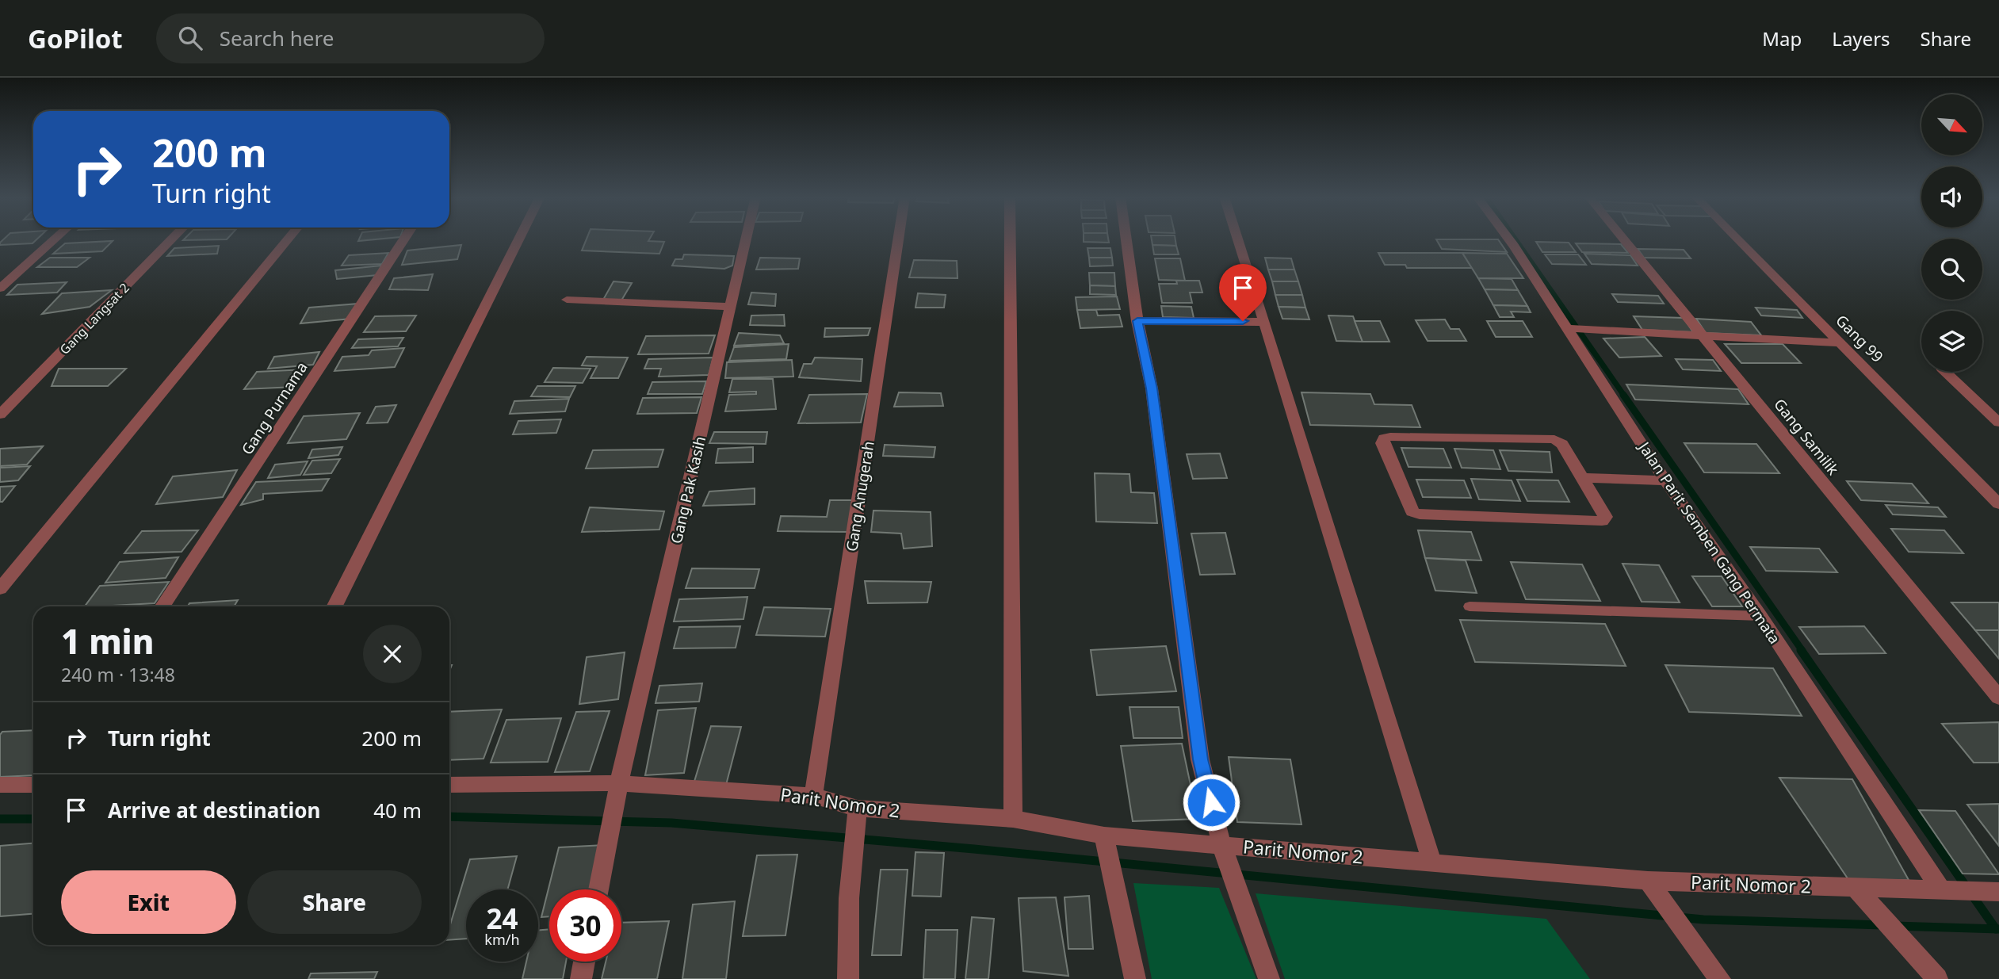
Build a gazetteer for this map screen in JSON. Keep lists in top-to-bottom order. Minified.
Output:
{"streets":{"street":["Gang Langsat 2","Gang 99","Gang Purnama","Gang Samilik","Gang Pak Kasih","Gang Anugerah","Jalan Parit Semben Gang Permata","Parit Nomor 2"]},"crossings":[["Gang Pak Kasih","Parit Nomor 2"],["Gang Anugerah","Parit Nomor 2"],["Jalan Parit Semben Gang Permata","Parit Nomor 2"]],"north":"bottom right","page":{"header":"GoPilot","search":"Search here","nav":["Map","Layers","Share"],"turn":["200 m","Turn right"],"heading":["1 min","240 m · 13:48"],"list":[{"name":"Turn right","value":"200 m"},{"name":"Arrive at destination","value":"40 m"}],"buttons":["Exit","Share"],"speed":"24 km/h","limit":"30"}}
